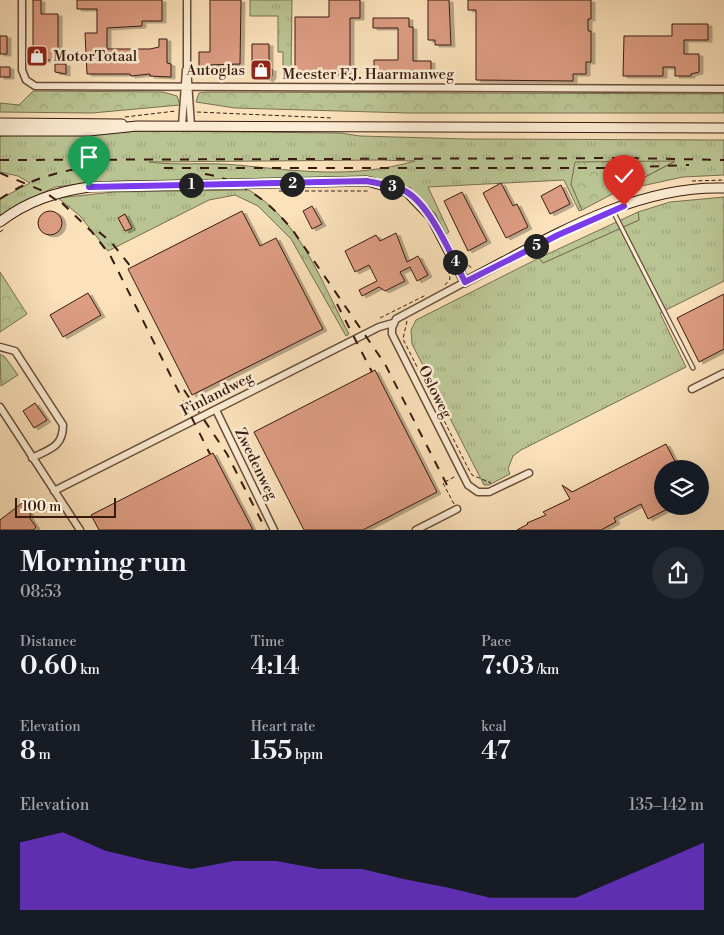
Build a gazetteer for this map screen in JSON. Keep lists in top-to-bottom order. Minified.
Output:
{"streets":{"street":["Meester F.J. Haarmanweg","Osloweg","Finlandweg","Zwedenweg"]},"crossings":[["Osloweg","Finlandweg"],["Finlandweg","Zwedenweg"]],"places":{"shop":["MotorTotaal","Autoglas"]},"scale_bar":"100 m","page":{"pins":["2","1","3","5","4"],"scale":"100 m","heading":["Morning run","08:53"],"stats":[["Distance","0.60 km"],["Time","4:14"],["Pace","7:03 /km"],["Elevation","8 m"],["Heart rate","155 bpm"],["kcal","47"]],"chart":["Elevation","135–142 m"]}}
